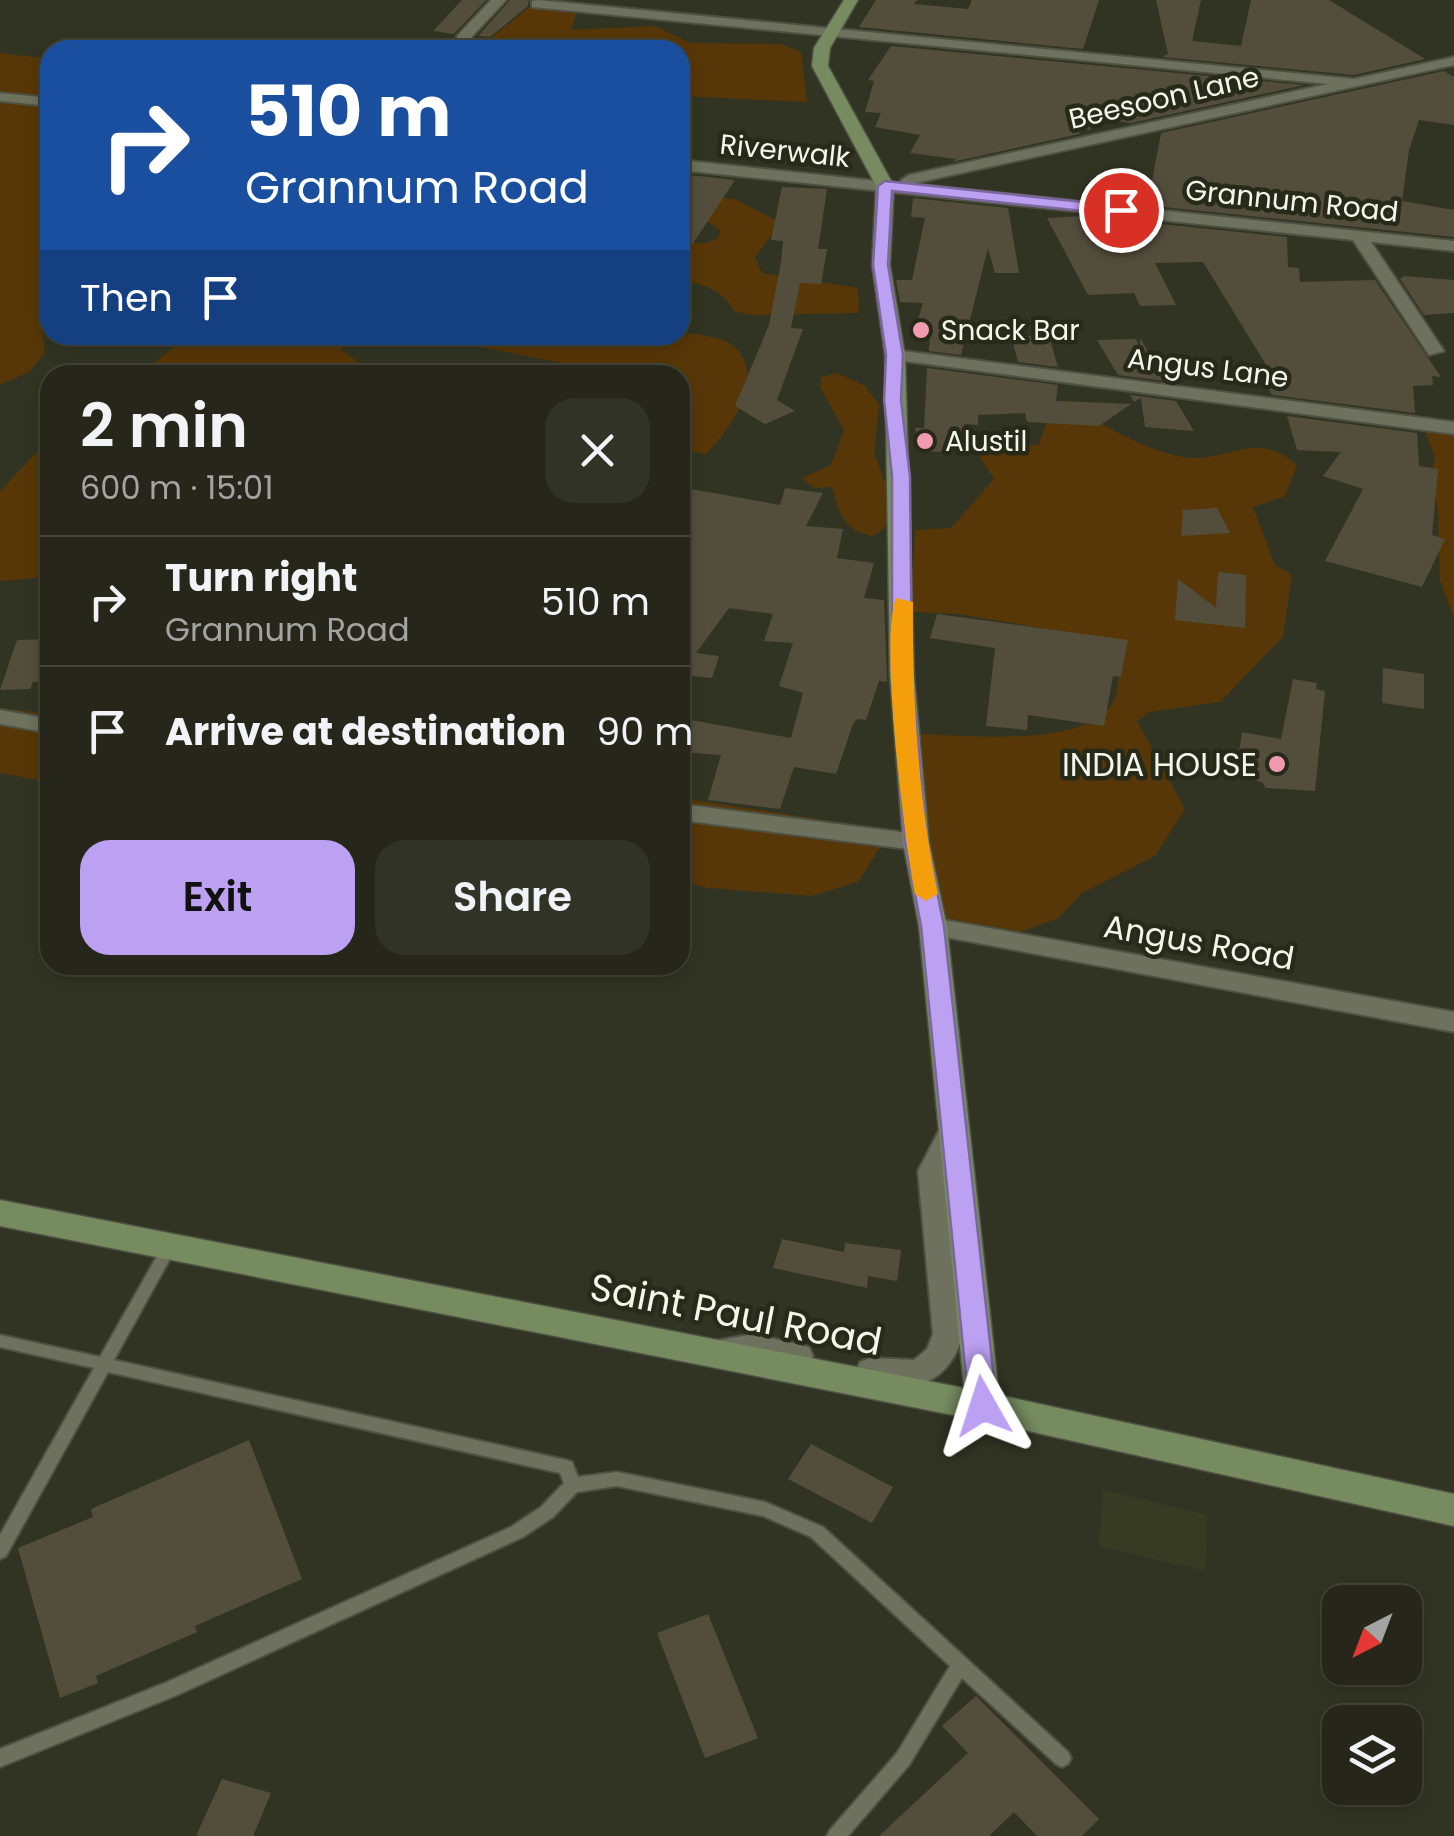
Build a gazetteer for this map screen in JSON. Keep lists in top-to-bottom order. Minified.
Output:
{"streets":{"main road":["Saint Paul Road"],"street":["Beesoon Lane","Riverwalk","Grannum Road","Angus Lane","Angus Road"]},"crossings":[["Beesoon Lane","Riverwalk"],["Beesoon Lane","Grannum Road"],["Riverwalk","Grannum Road"]],"places":["Snack Bar","Alustil","INDIA HOUSE"],"north":"bottom left","page":{"turn":["510 m","Grannum Road"],"then":"Then","heading":["2 min","600 m · 15:01"],"list":[{"name":"Turn right","note":"Grannum Road","value":"510 m"},{"name":"Arrive at destination","value":"90 m"}],"buttons":["Exit","Share"]}}
